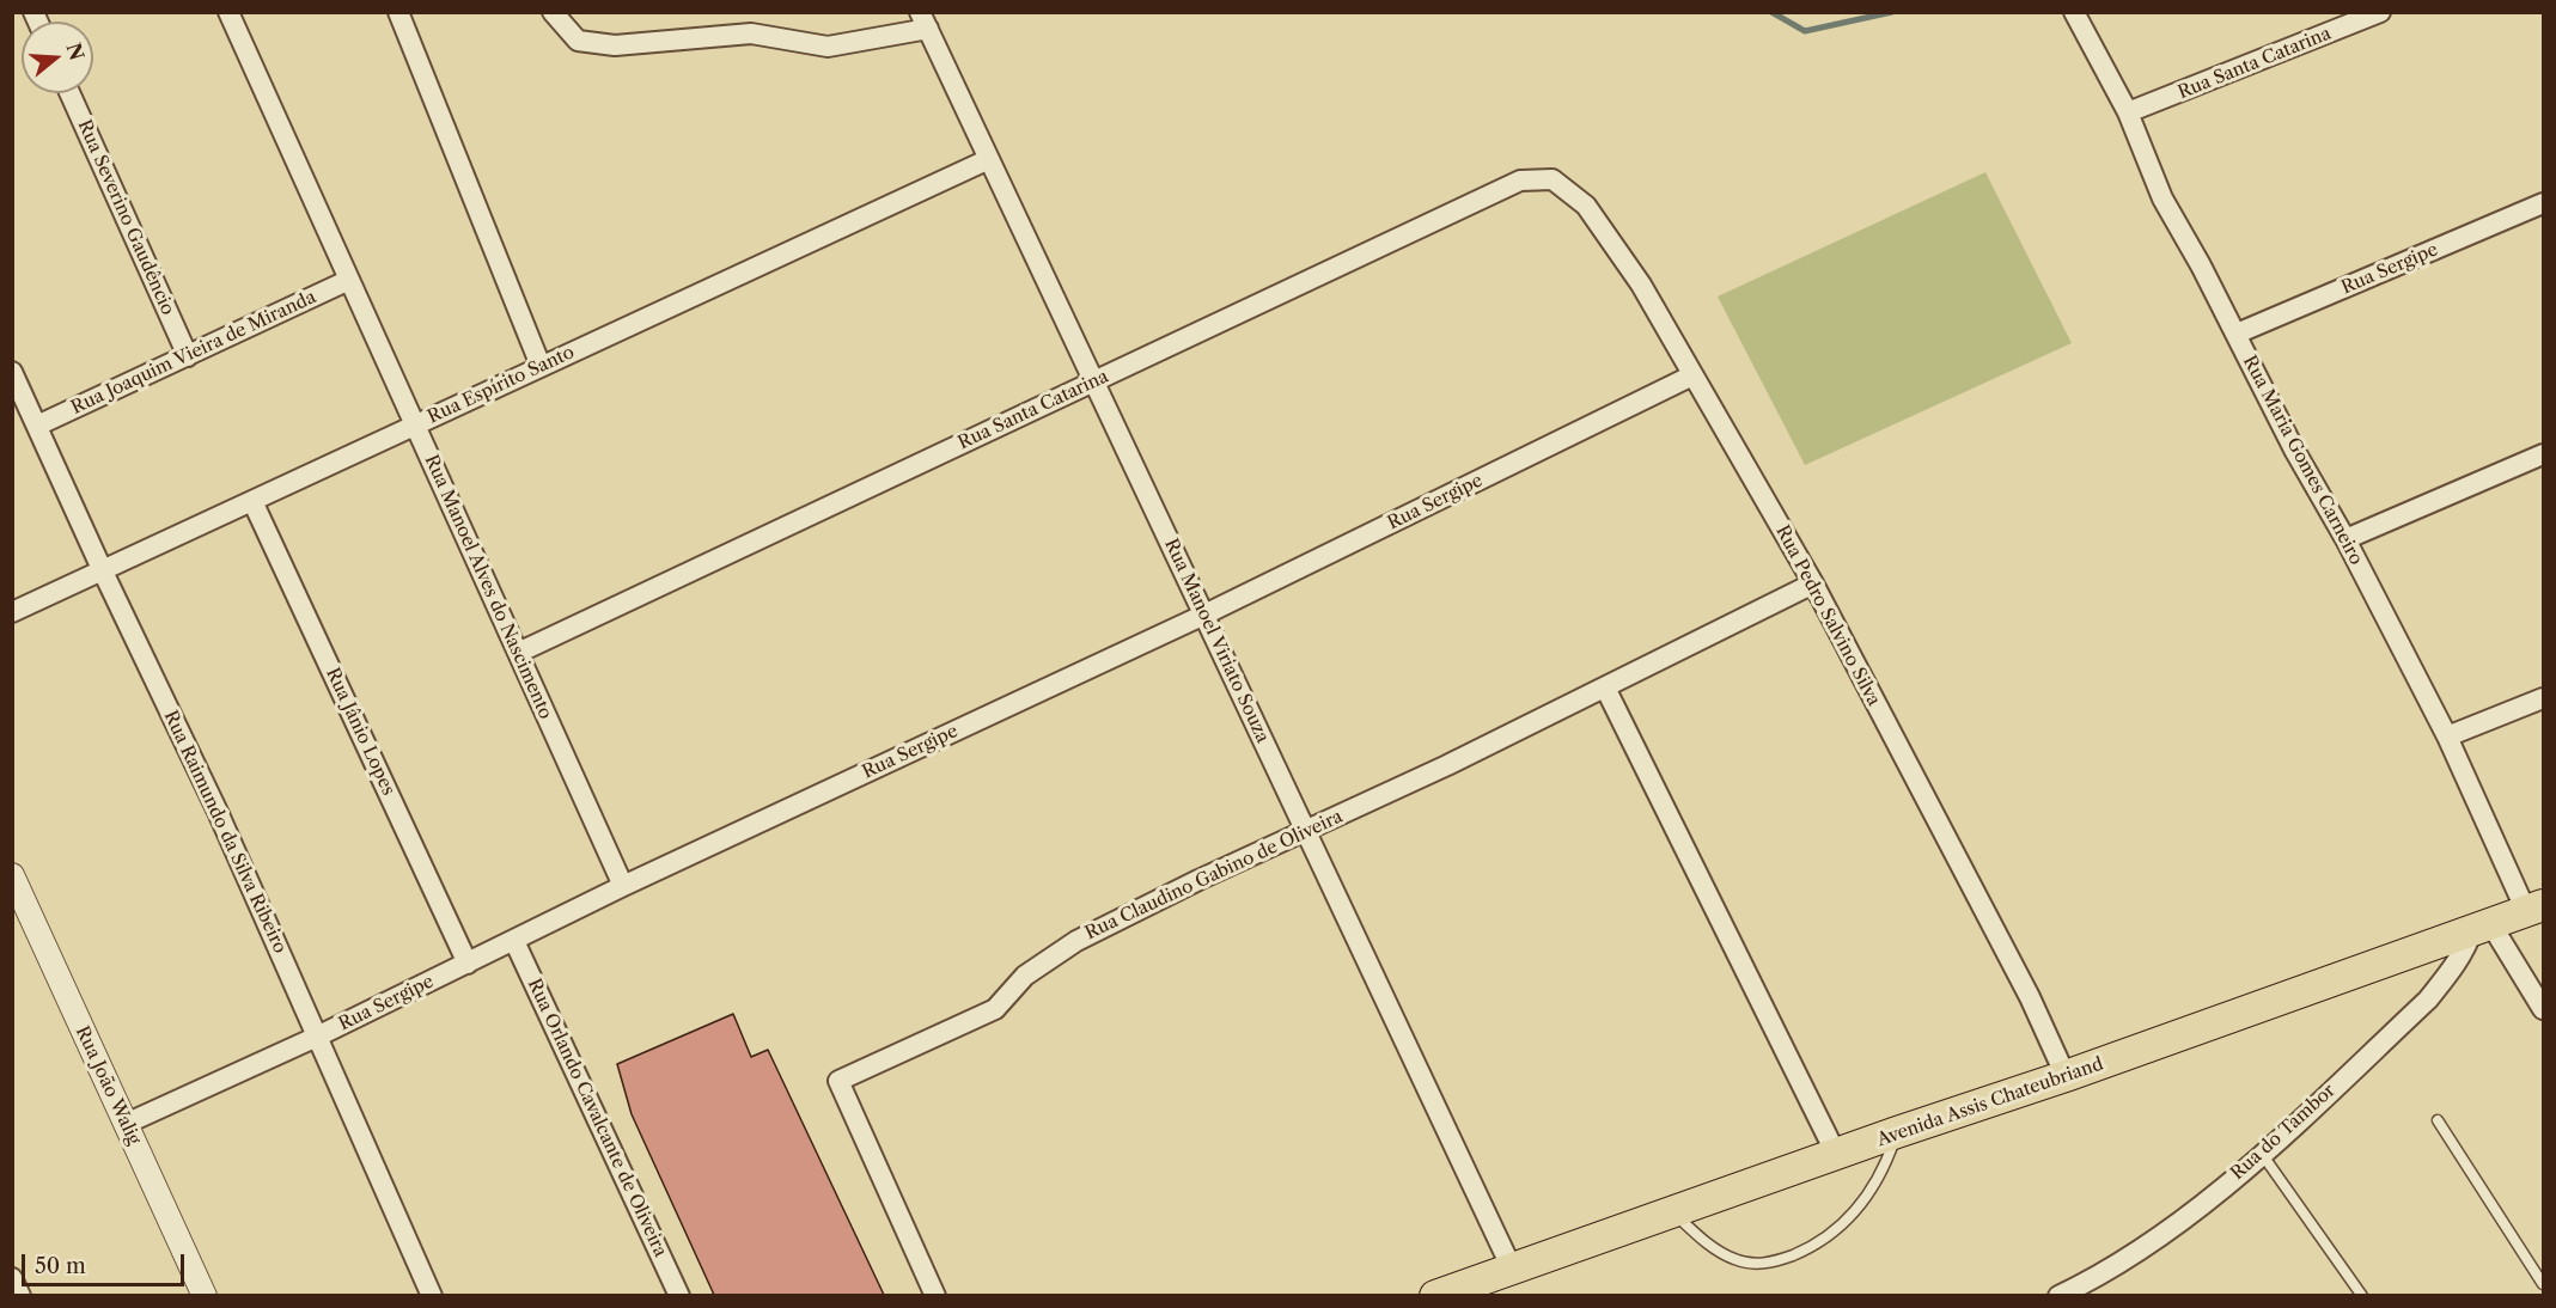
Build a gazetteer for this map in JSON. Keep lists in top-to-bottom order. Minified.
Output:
{"streets":{"main road":["Avenida Assis Chateubriand"],"street":["Rua Santa Catarina","Rua Severino Gaudêncio","Rua Sergipe","Rua Joaquim Vieira de Miranda","Rua Espírito Santo","Rua Maria Gomes Carneiro","Rua Manoel Alves do Nascimento","Rua Pedro Salvino Silva","Rua Manoel Viriato Souza","Rua Jânio Lopes","Rua Raimundo da Silva Ribeiro","Rua Claudino Gabino de Oliveira","Rua João Walig","Rua Orlando Cavalcante de Oliveira","Rua do Tambor"]},"crossings":[["Rua Santa Catarina","Rua Maria Gomes Carneiro"],["Rua Santa Catarina","Rua Manoel Alves do Nascimento"],["Rua Santa Catarina","Rua Pedro Salvino Silva"],["Rua Santa Catarina","Rua Manoel Viriato Souza"],["Rua Severino Gaudêncio","Rua Joaquim Vieira de Miranda"],["Rua Sergipe","Rua Maria Gomes Carneiro"],["Rua Sergipe","Rua Manoel Alves do Nascimento"],["Rua Sergipe","Rua Pedro Salvino Silva"],["Rua Sergipe","Rua Manoel Viriato Souza"],["Rua Sergipe","Rua Jânio Lopes"],["Rua Sergipe","Rua Raimundo da Silva Ribeiro"],["Rua Sergipe","Rua João Walig"],["Rua Sergipe","Rua Orlando Cavalcante de Oliveira"],["Rua Joaquim Vieira de Miranda","Rua Manoel Alves do Nascimento"],["Rua Joaquim Vieira de Miranda","Rua Raimundo da Silva Ribeiro"],["Rua Espírito Santo","Rua Manoel Alves do Nascimento"],["Rua Espírito Santo","Rua Manoel Viriato Souza"],["Rua Espírito Santo","Rua Jânio Lopes"],["Rua Espírito Santo","Rua Raimundo da Silva Ribeiro"],["Rua Maria Gomes Carneiro","Avenida Assis Chateubriand"],["Rua Pedro Salvino Silva","Rua Claudino Gabino de Oliveira"],["Rua Pedro Salvino Silva","Avenida Assis Chateubriand"],["Rua Manoel Viriato Souza","Rua Claudino Gabino de Oliveira"],["Rua Manoel Viriato Souza","Avenida Assis Chateubriand"],["Avenida Assis Chateubriand","Rua do Tambor"]],"scale_bar":"50 m","north":"right"}
